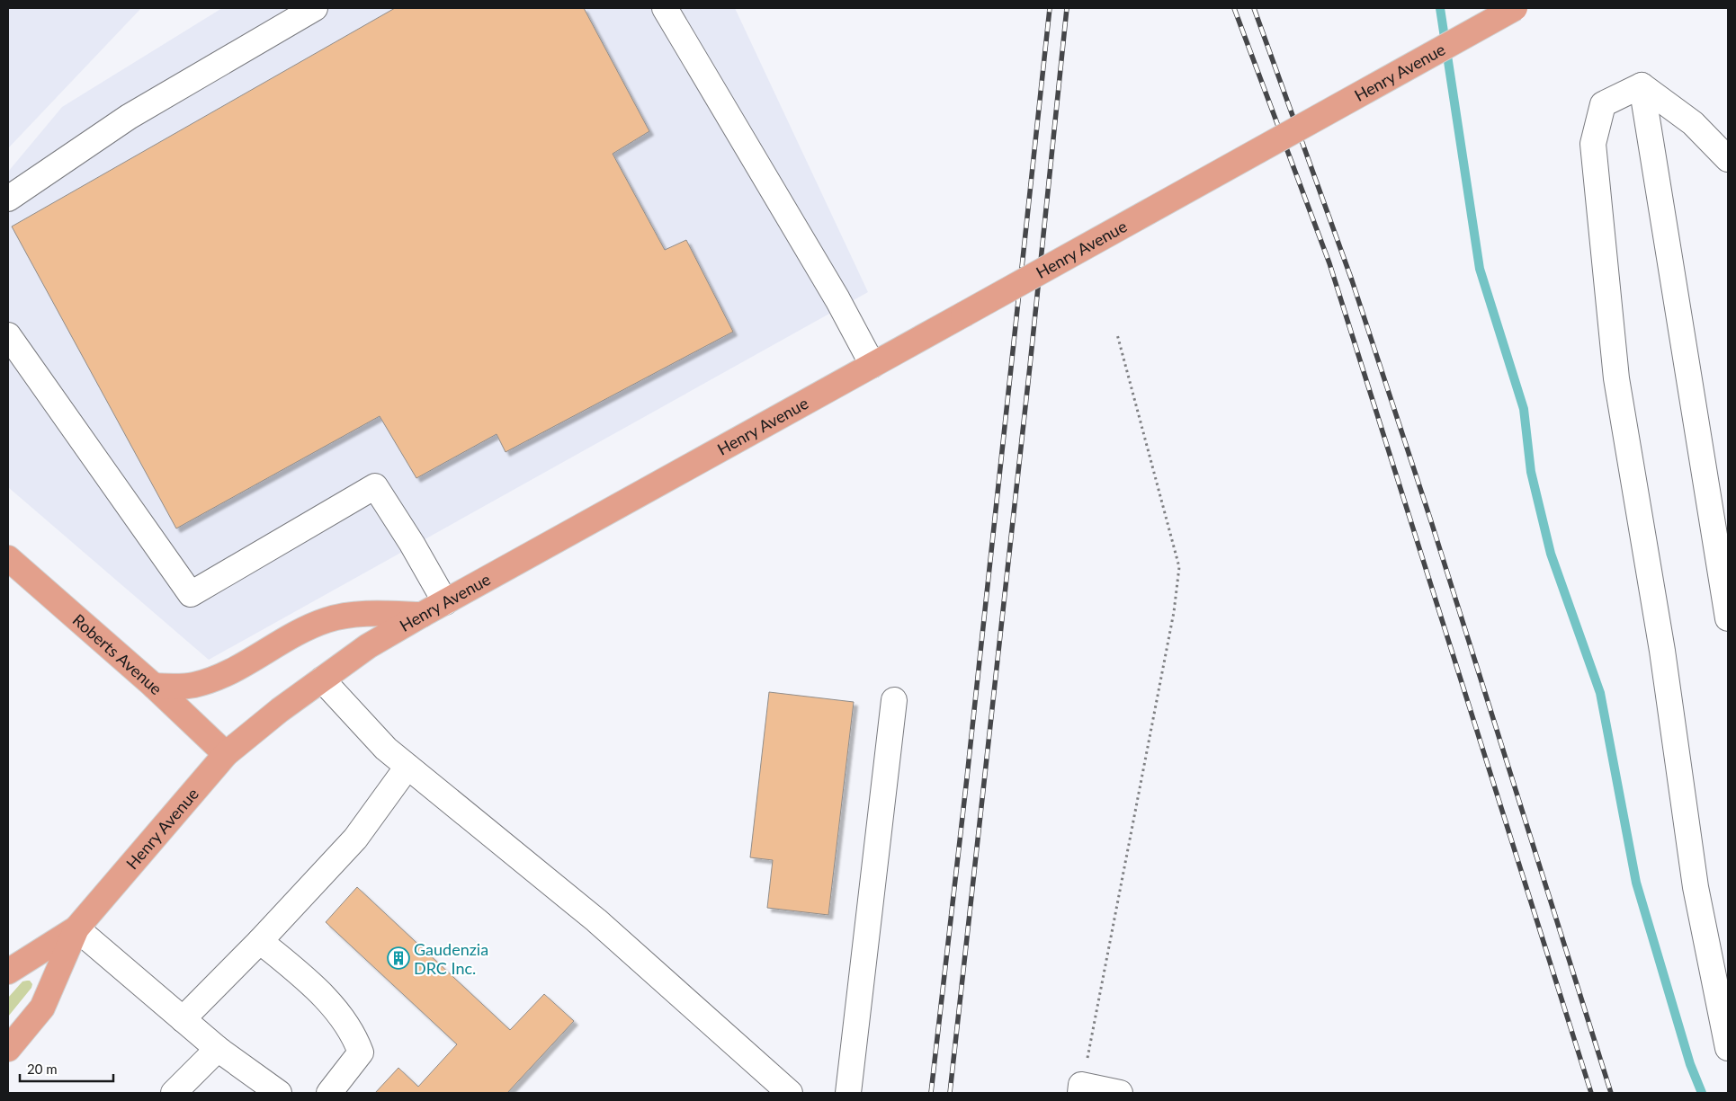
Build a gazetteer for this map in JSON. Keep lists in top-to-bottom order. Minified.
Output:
{"streets":{"main road":["Henry Avenue","Roberts Avenue"]},"crossings":[["Henry Avenue","Roberts Avenue"]],"places":{"building":["Gaudenzia DRC Inc."]},"scale_bar":"20 m"}
